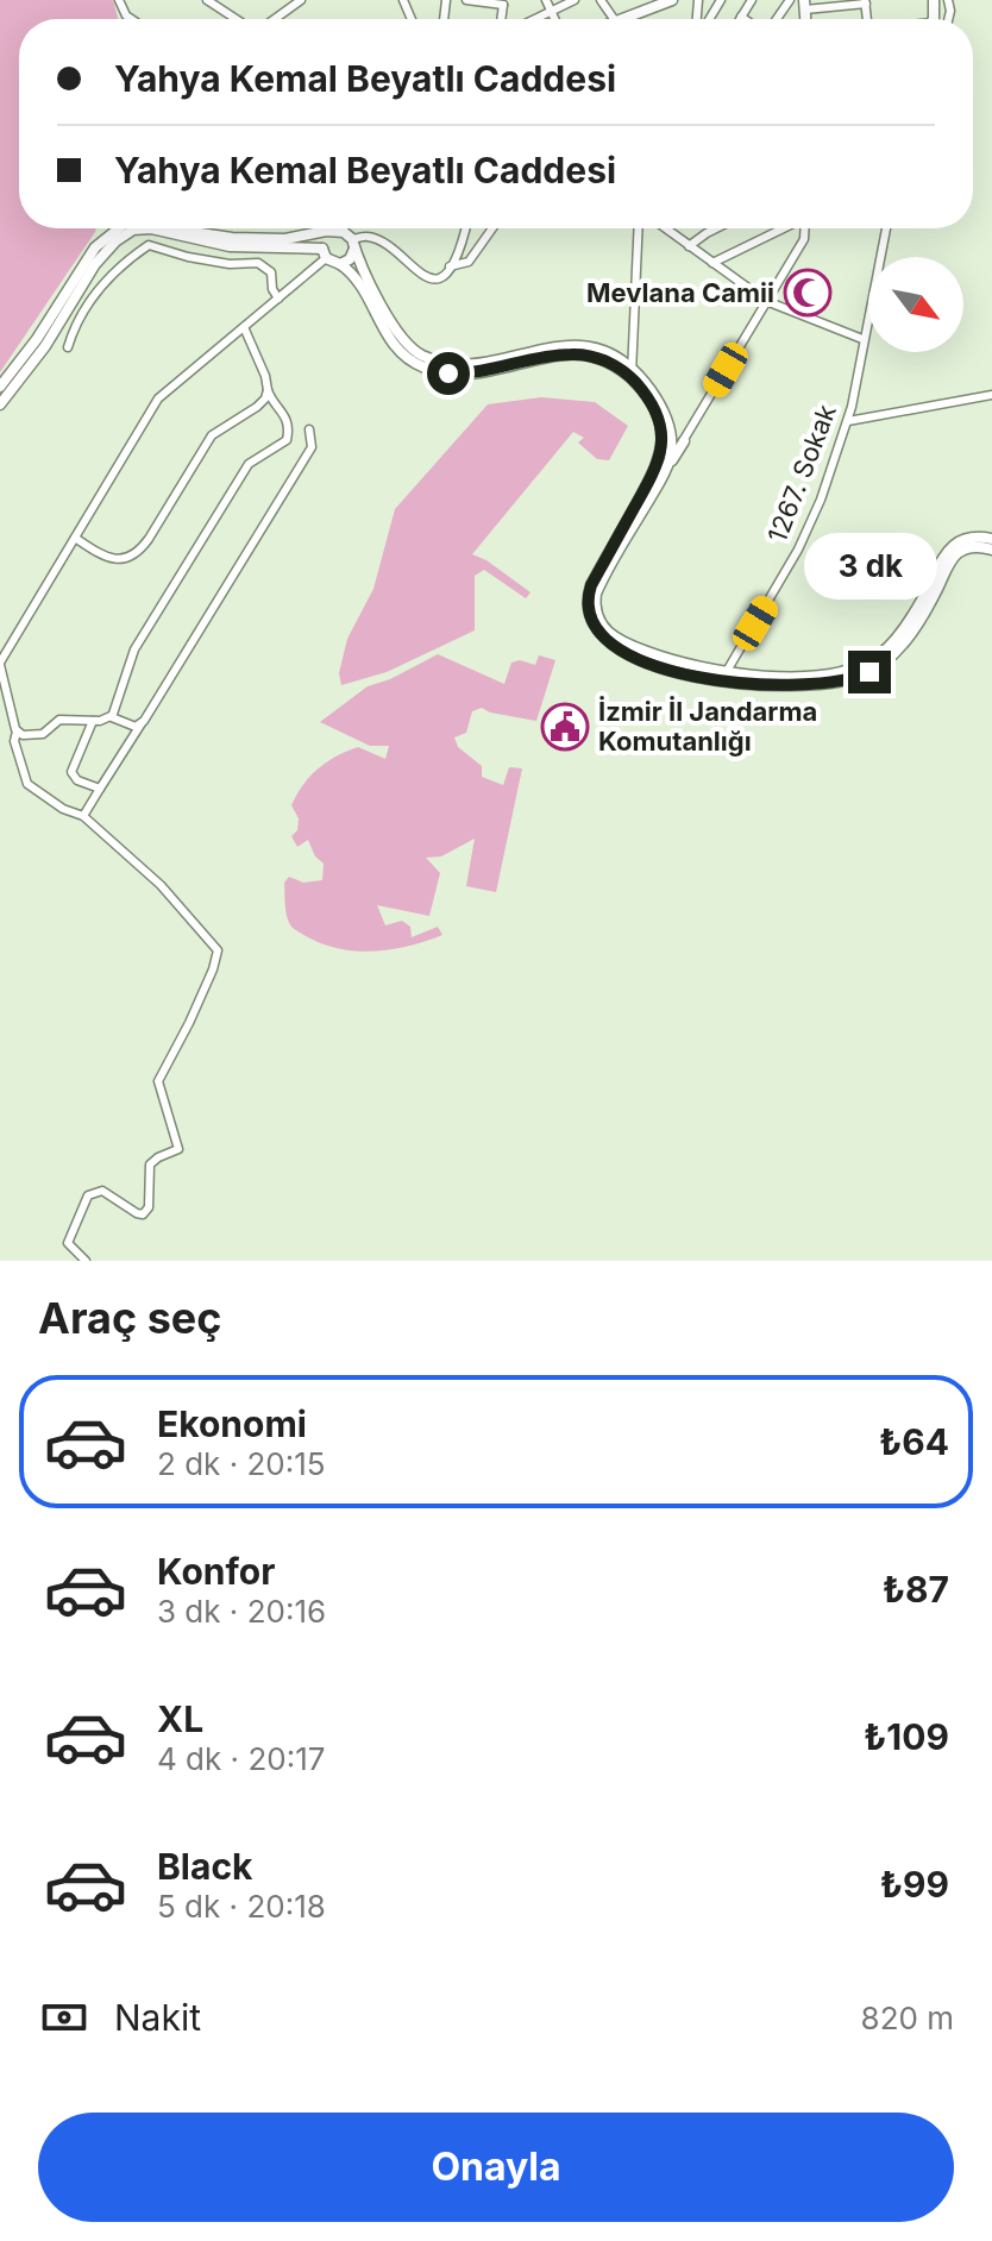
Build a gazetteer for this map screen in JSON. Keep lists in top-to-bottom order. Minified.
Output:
{"streets":{"street":["1267. Sokak"]},"places":{"mosque":["Mevlana Camii"],"public building":["İzmir İl Jandarma Komutanlığı"]},"north":"bottom right","page":{"banner":["Yahya Kemal Beyatlı Caddesi","Yahya Kemal Beyatlı Caddesi"],"bubble":"3 dk","heading":"Araç seç","list":[{"name":"Ekonomi","note":"2 dk · 20:15","value":"₺64"},{"name":"Konfor","note":"3 dk · 20:16","value":"₺87"},{"name":"XL","note":"4 dk · 20:17","value":"₺109"},{"name":"Black","note":"5 dk · 20:18","value":"₺99"}],"pay":["Nakit","820 m"],"buttons":"Onayla"}}
